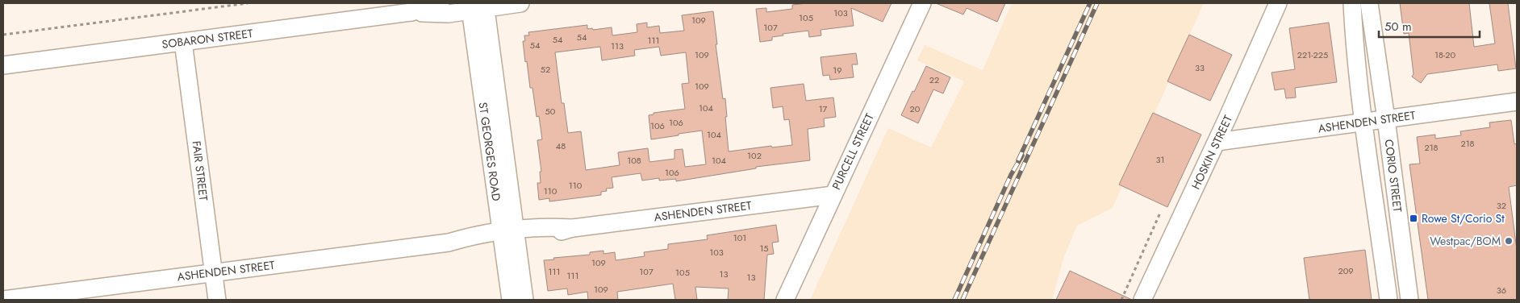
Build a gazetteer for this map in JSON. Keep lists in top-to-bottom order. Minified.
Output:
{"streets":{"street":["SOBARON STREET","ASHENDEN STREET","ST GEORGES ROAD","PURCELL STREET","HOSKIN STREET","FAIR STREET","CORIO STREET"]},"crossings":[["SOBARON STREET","ST GEORGES ROAD"],["SOBARON STREET","FAIR STREET"],["ASHENDEN STREET","ST GEORGES ROAD"],["ASHENDEN STREET","PURCELL STREET"],["ASHENDEN STREET","HOSKIN STREET"],["ASHENDEN STREET","FAIR STREET"],["ASHENDEN STREET","CORIO STREET"]],"places":{"transit":["Rowe St/Corio St"],"other":["Westpac/BOM"]},"house_numbers":["103","105","109","107","54","54","111","54","113","109","221-225","18-20","33","52","19","22","109","104","17","20","50","106","106","104","218","48","218","102","31","108","104","106","110","110","32","101","15","103","109","209","111","107","105","13","111","13","109","36"],"scale_bar":"50 m"}
